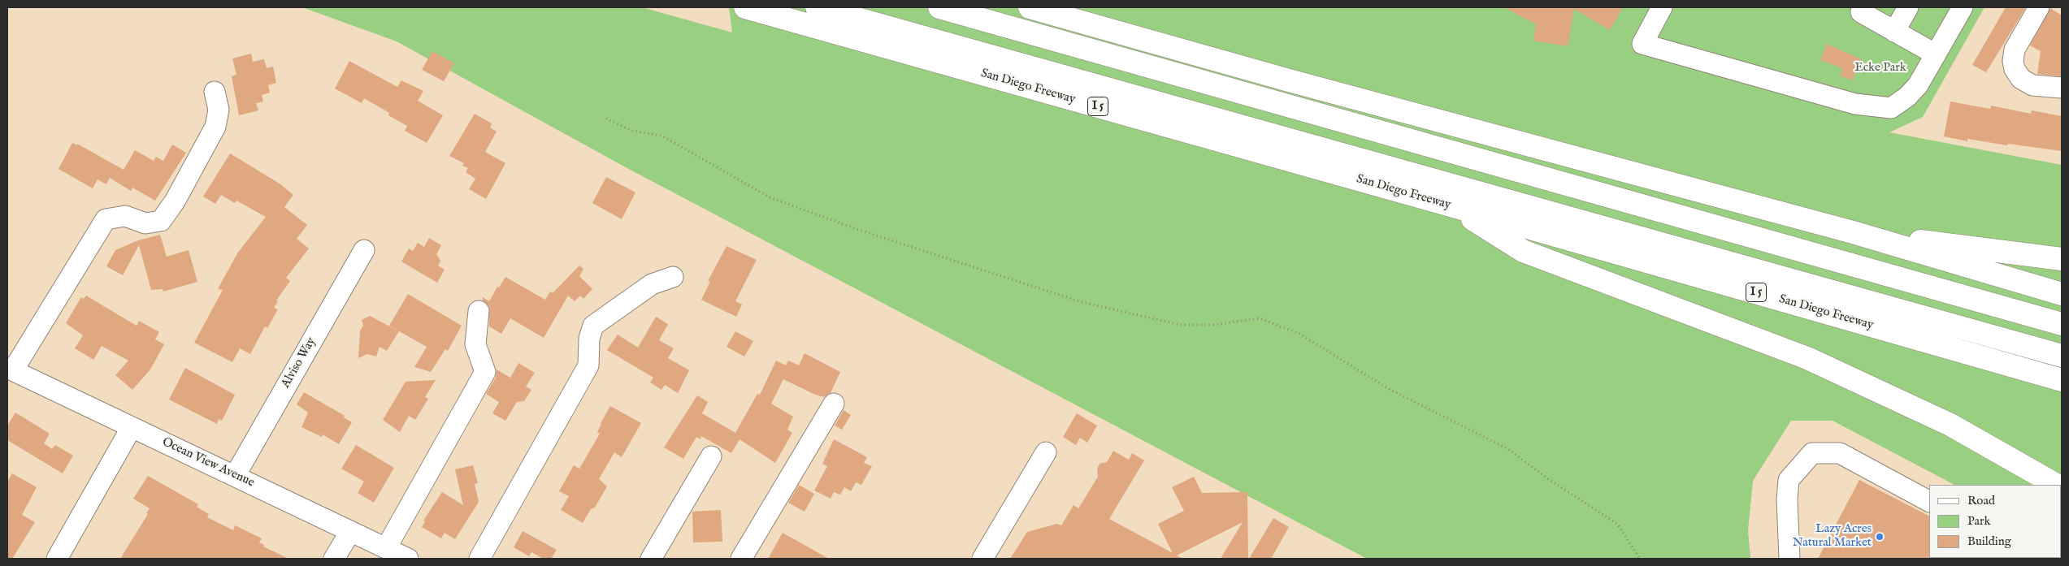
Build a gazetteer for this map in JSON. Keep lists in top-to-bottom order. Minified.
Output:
{"streets":{"highway":["San Diego Freeway","I 5"],"street":["Alviso Way","Ocean View Avenue"]},"crossings":[["Alviso Way","Ocean View Avenue"]],"parks":["Ecke Park"],"places":["Lazy Acres Natural Market"],"legend":["Road","Park","Building"]}
